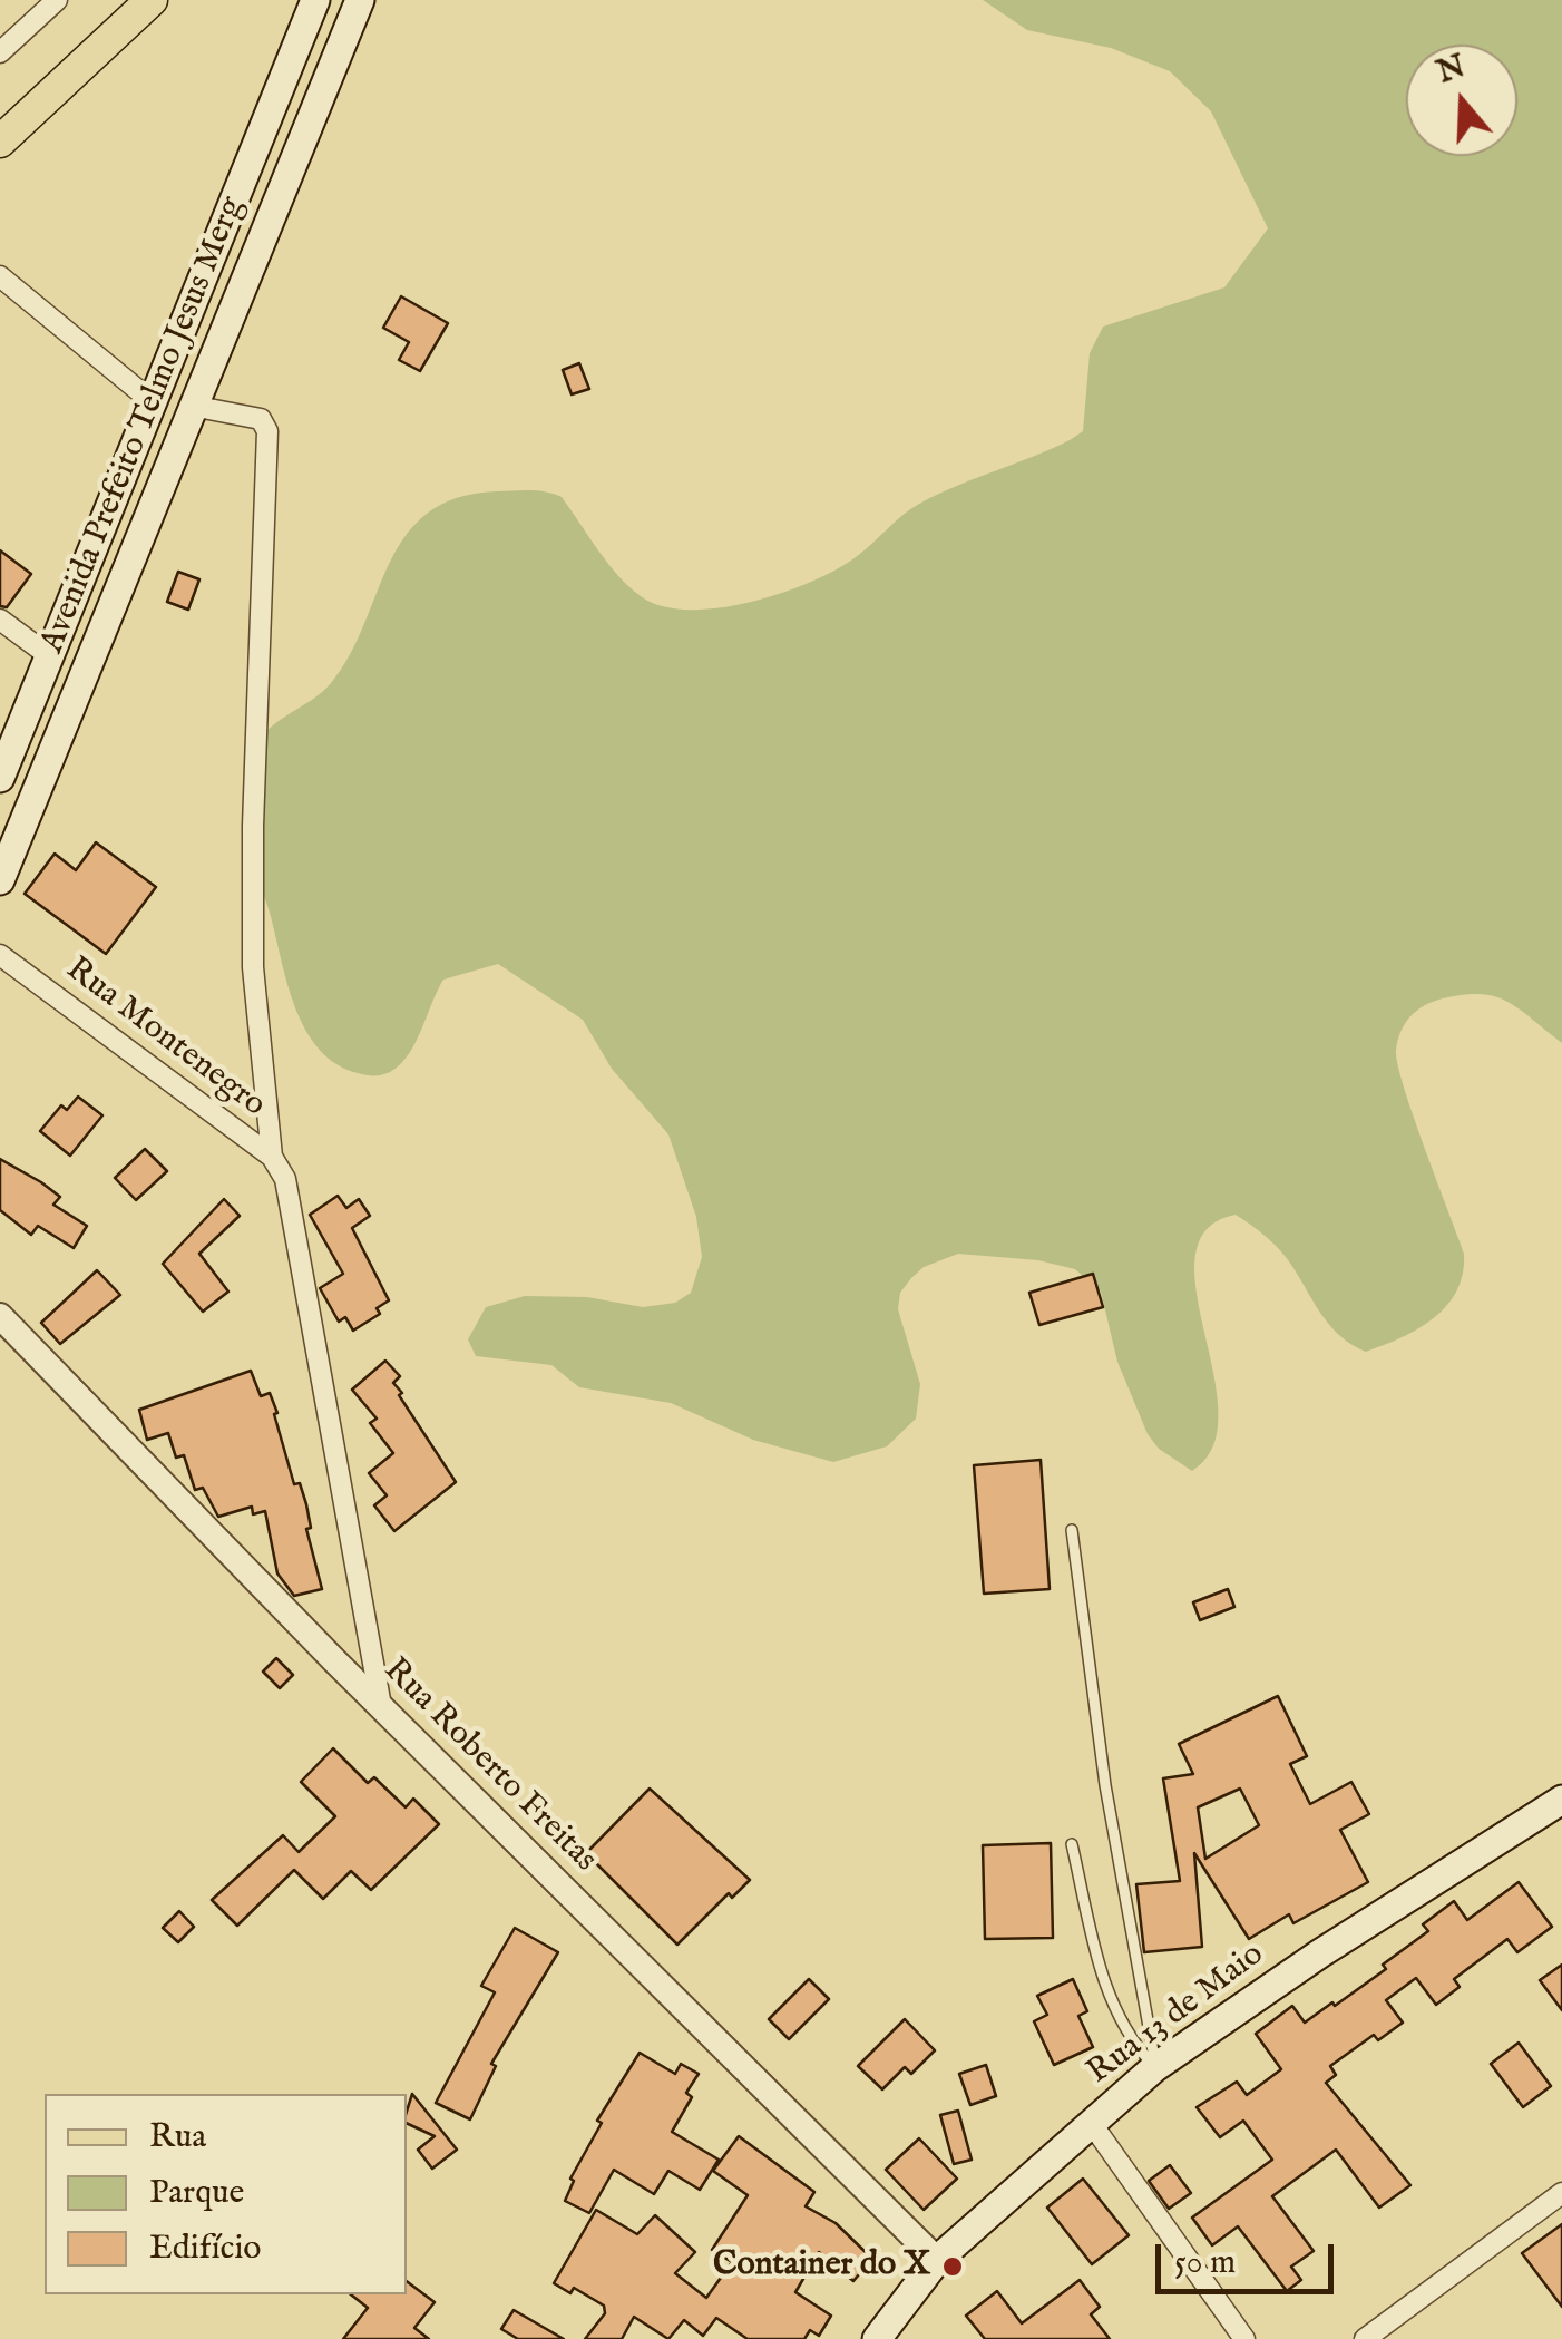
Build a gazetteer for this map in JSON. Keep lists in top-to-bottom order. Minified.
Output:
{"streets":{"main road":["Avenida Prefeito Telmo Jesus Merg","Rua 13 de Maio"],"street":["Rua Montenegro","Rua Roberto Freitas"]},"crossings":[["Rua Montenegro","Rua Roberto Freitas"],["Rua Roberto Freitas","Rua 13 de Maio"]],"places":["Container do X"],"legend":["Rua","Parque","Edifício"],"scale_bar":"50 m","north":"top"}
